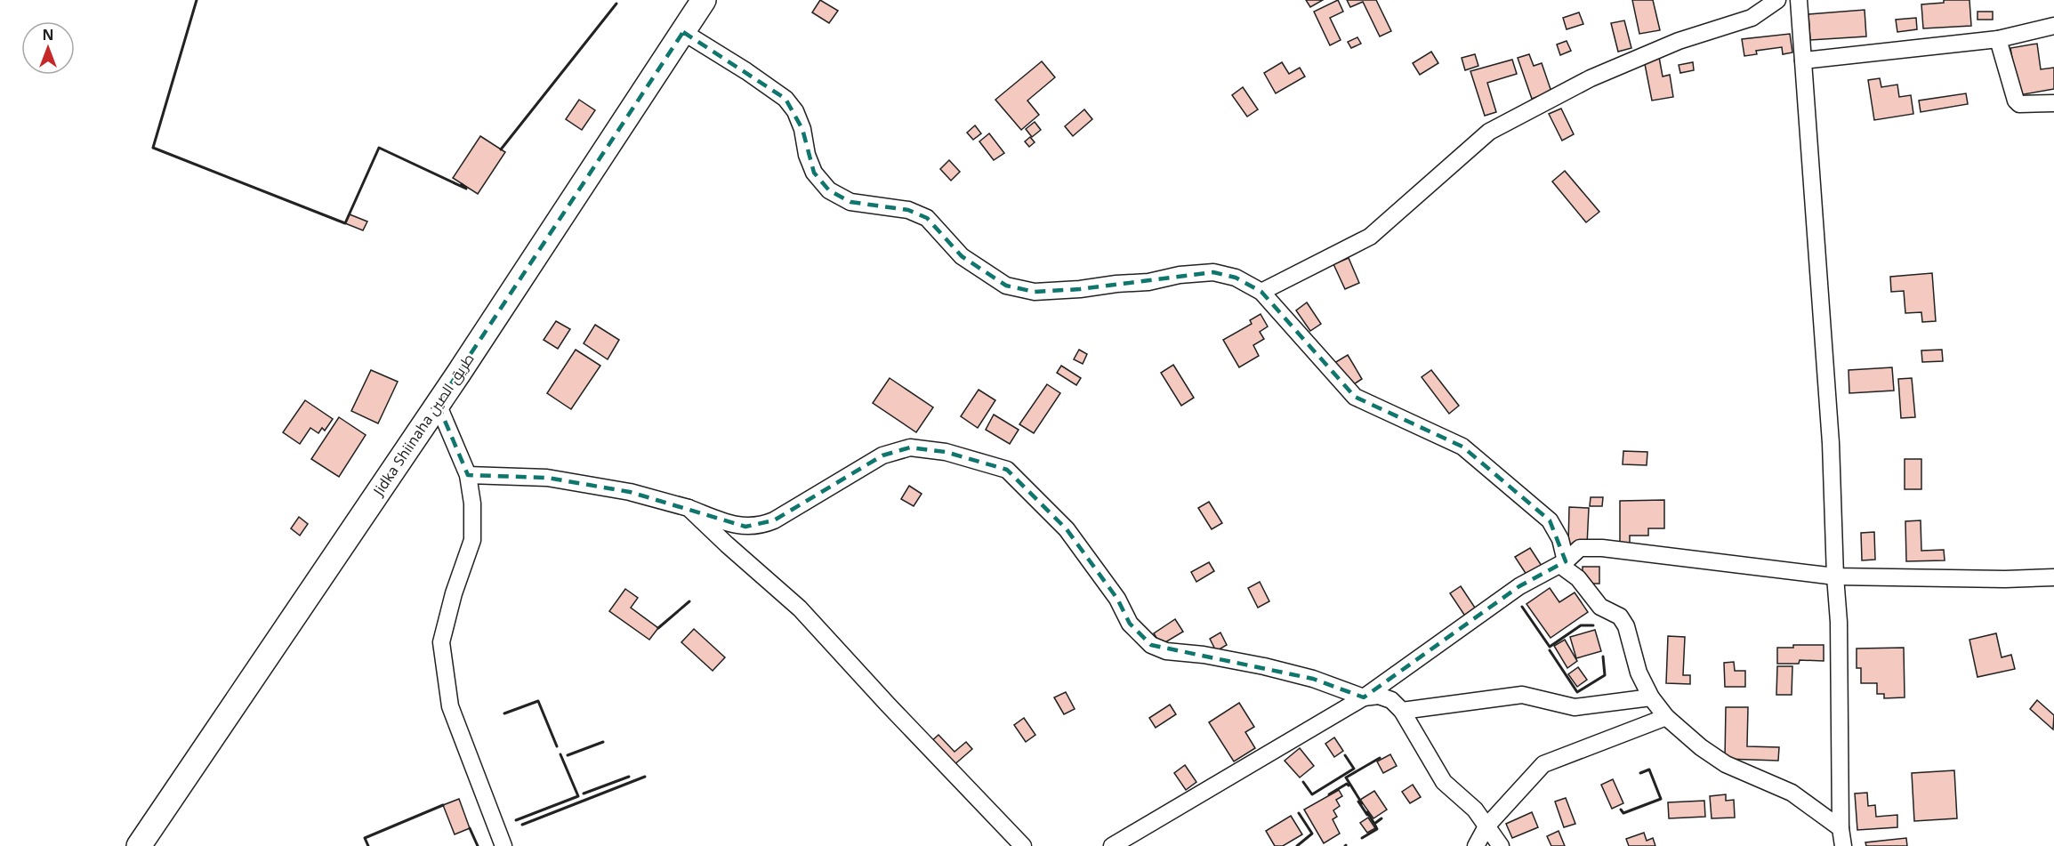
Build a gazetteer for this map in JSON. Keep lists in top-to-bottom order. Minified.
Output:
{"streets":{"main road":["Jidka Shiinaha طريق الصين"]},"north":"top"}
